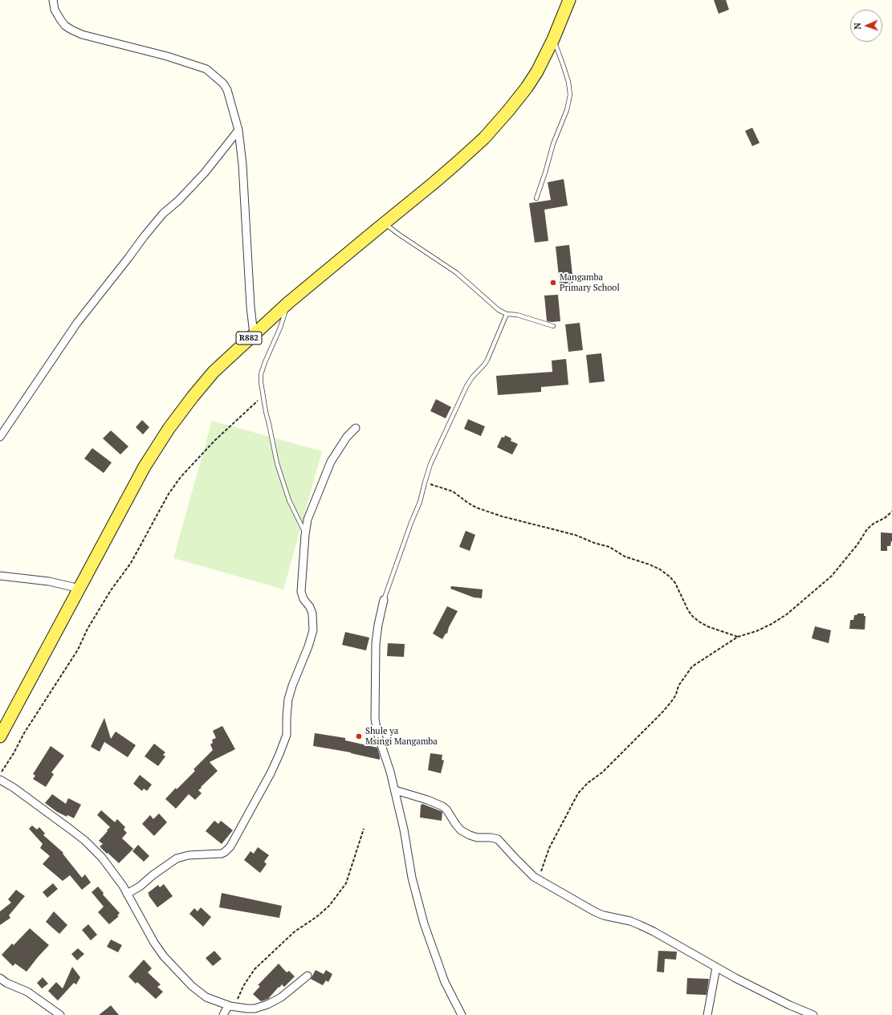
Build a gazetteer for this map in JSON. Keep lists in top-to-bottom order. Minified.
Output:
{"streets":{"main road":["R882"]},"places":["Mangamba Primary School","Shule ya Msingi Mangamba"],"north":"left"}
